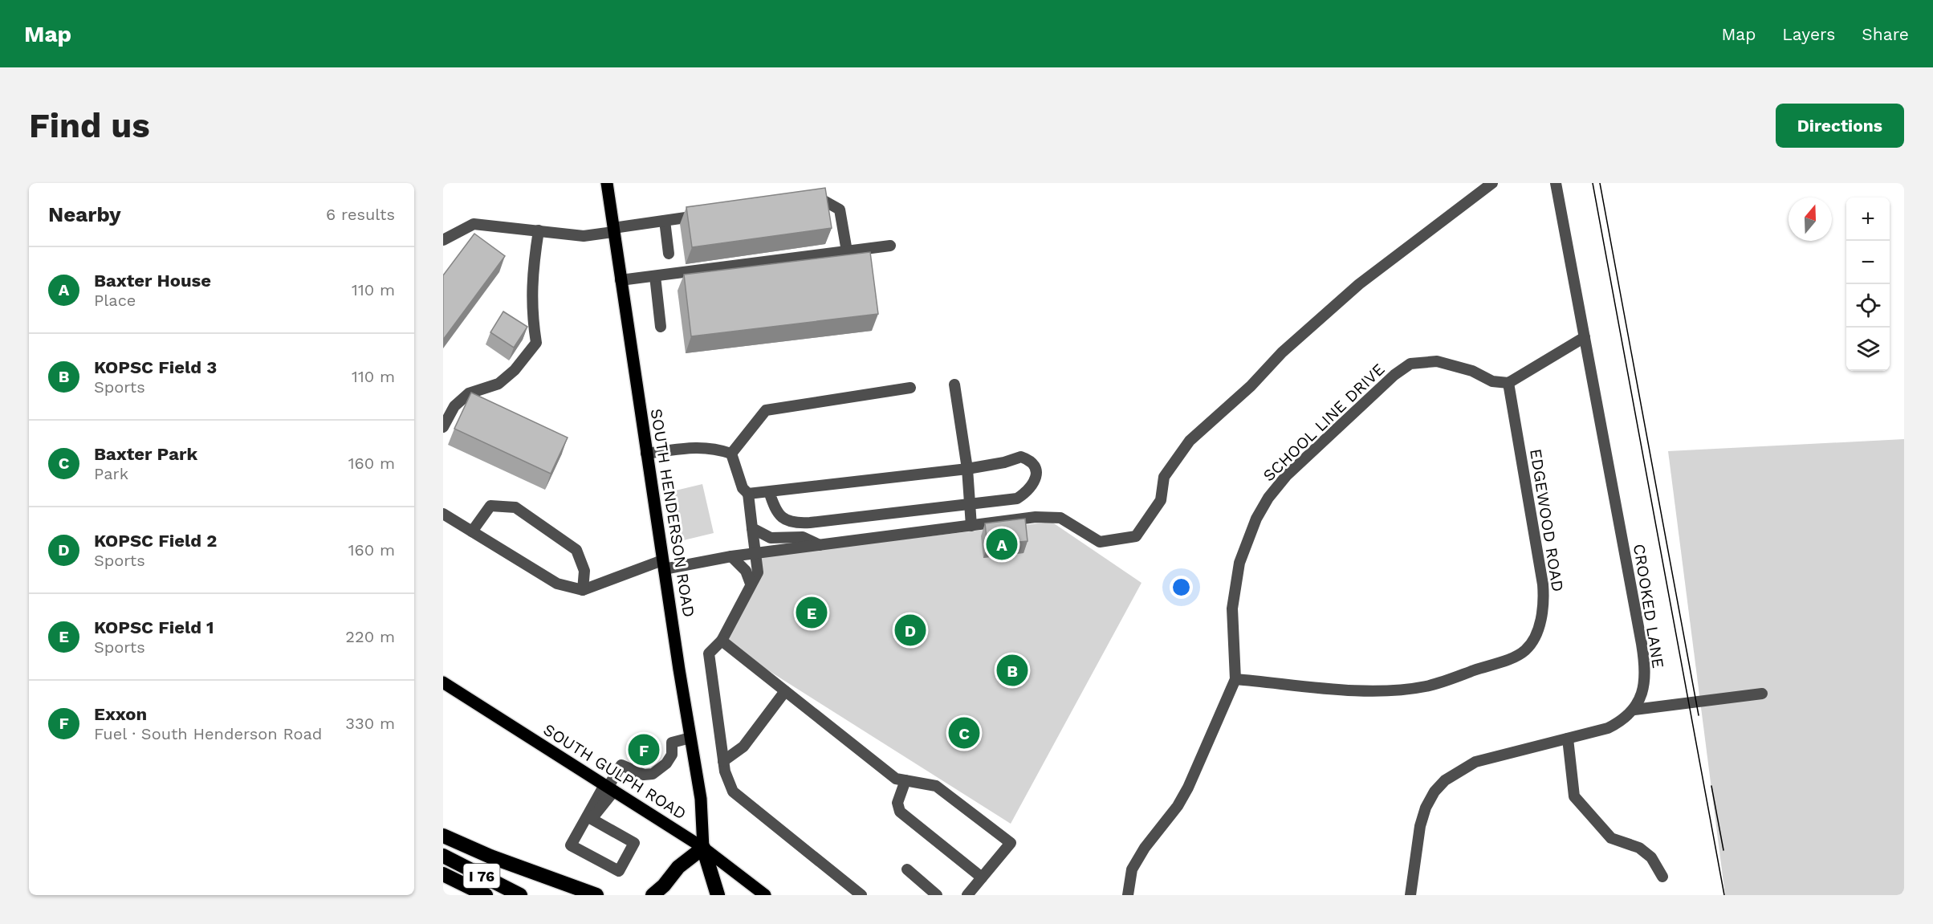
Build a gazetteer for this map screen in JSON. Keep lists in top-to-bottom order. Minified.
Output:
{"streets":{"highway":["I 76"],"main road":["SOUTH HENDERSON ROAD","SOUTH GULPH ROAD"],"street":["SCHOOL LINE DRIVE","EDGEWOOD ROAD","CROOKED LANE"]},"crossings":[["SCHOOL LINE DRIVE","EDGEWOOD ROAD"],["SOUTH HENDERSON ROAD","SOUTH GULPH ROAD"]],"north":"top","page":{"header":"Map","nav":["Map","Layers","Share"],"buttons":"Directions","title":"Find us","heading":["Nearby","6 results"],"map_buttons":["+","−"],"list":[{"mark":"A","name":"Baxter House","note":"Place","value":"110 m"},{"mark":"B","name":"KOPSC Field 3","note":"Sports","value":"110 m"},{"mark":"C","name":"Baxter Park","note":"Park","value":"160 m"},{"mark":"D","name":"KOPSC Field 2","note":"Sports","value":"160 m"},{"mark":"E","name":"KOPSC Field 1","note":"Sports","value":"220 m"},{"mark":"F","name":"Exxon","note":"Fuel · South Henderson Road","value":"330 m"}],"pins":["A","E","D","B","C","F"]}}
